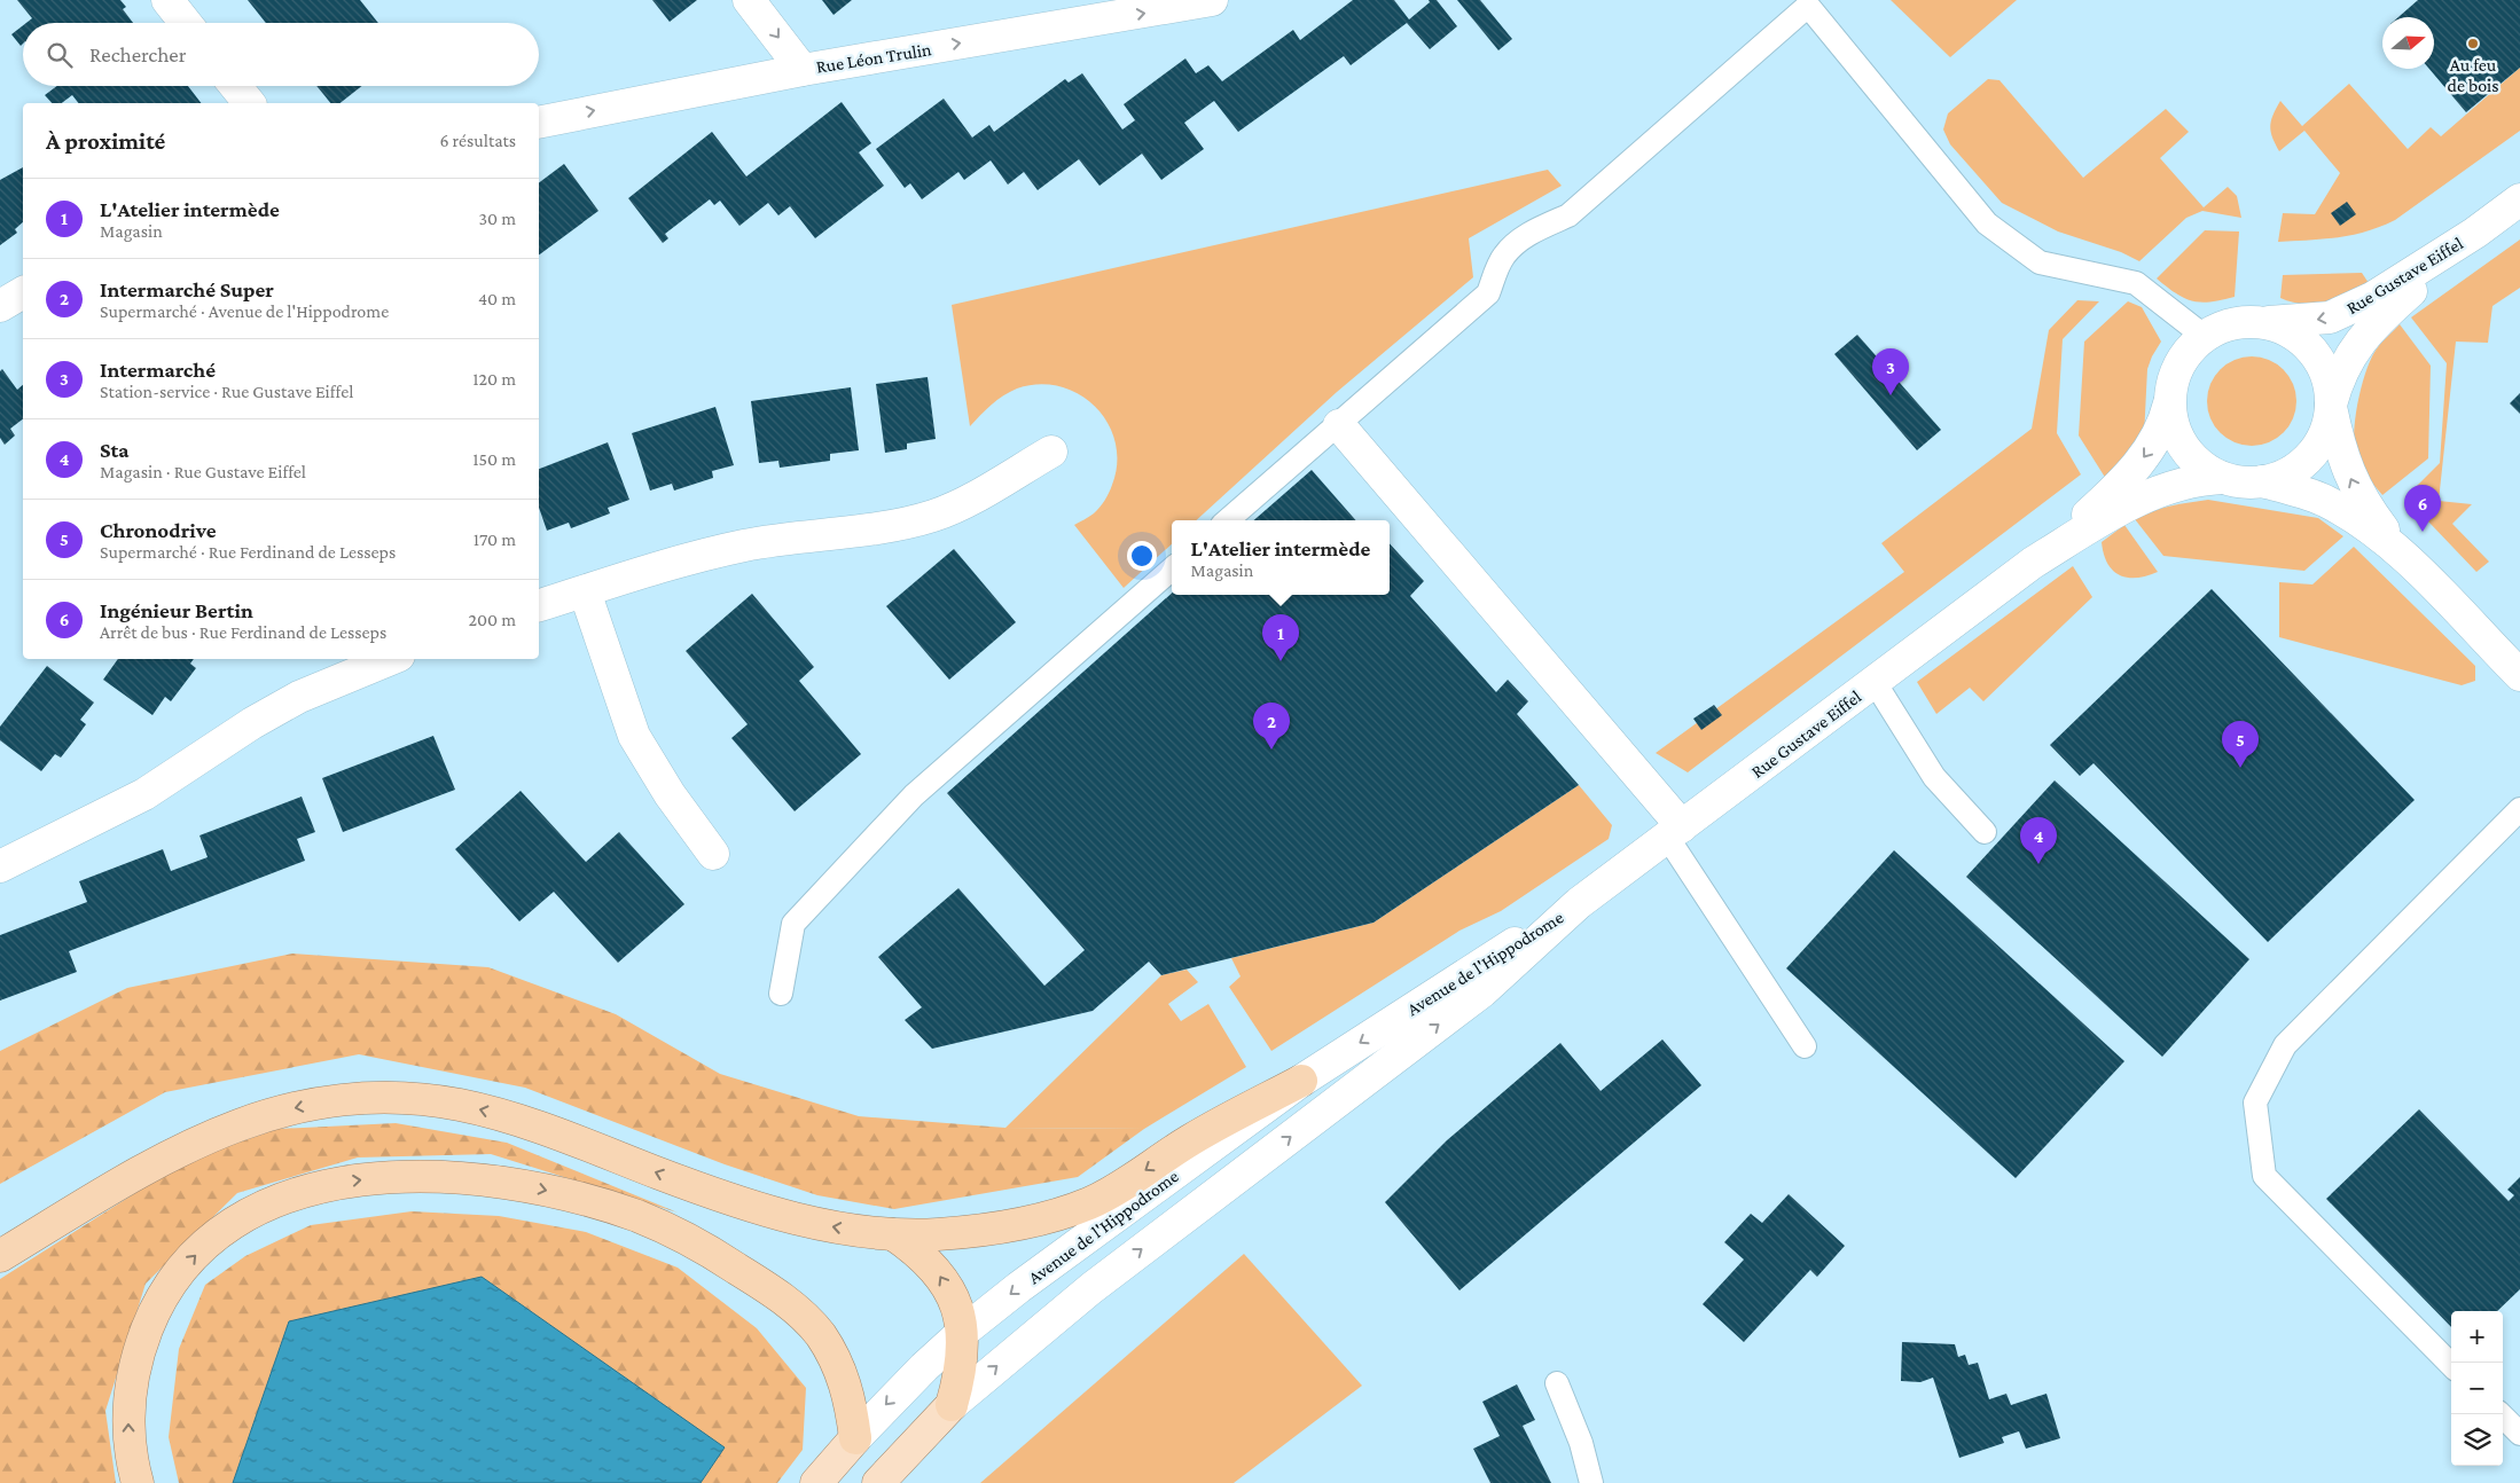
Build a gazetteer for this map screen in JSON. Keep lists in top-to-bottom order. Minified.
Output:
{"streets":{"main road":["Rue Léon Trulin","Rue Gustave Eiffel","Avenue de l'Hippodrome"]},"crossings":[["Rue Gustave Eiffel","Avenue de l'Hippodrome"]],"one_way":["Rue Léon Trulin"],"places":["Au feu de bois"],"north":"right","page":{"search":"Rechercher","heading":["À proximité","6 résultats"],"list":[{"mark":"1","name":"L'Atelier intermède","note":"Magasin","value":"30 m"},{"mark":"2","name":"Intermarché Super","note":"Supermarché · Avenue de l'Hippodrome","value":"40 m"},{"mark":"3","name":"Intermarché","note":"Station-service · Rue Gustave Eiffel","value":"120 m"},{"mark":"4","name":"Sta","note":"Magasin · Rue Gustave Eiffel","value":"150 m"},{"mark":"5","name":"Chronodrive","note":"Supermarché · Rue Ferdinand de Lesseps","value":"170 m"},{"mark":"6","name":"Ingénieur Bertin","note":"Arrêt de bus · Rue Ferdinand de Lesseps","value":"200 m"}],"pins":["3","6","1","2","5","4"],"popup":["L'Atelier intermède","Magasin"],"map_buttons":["+","−"]}}
